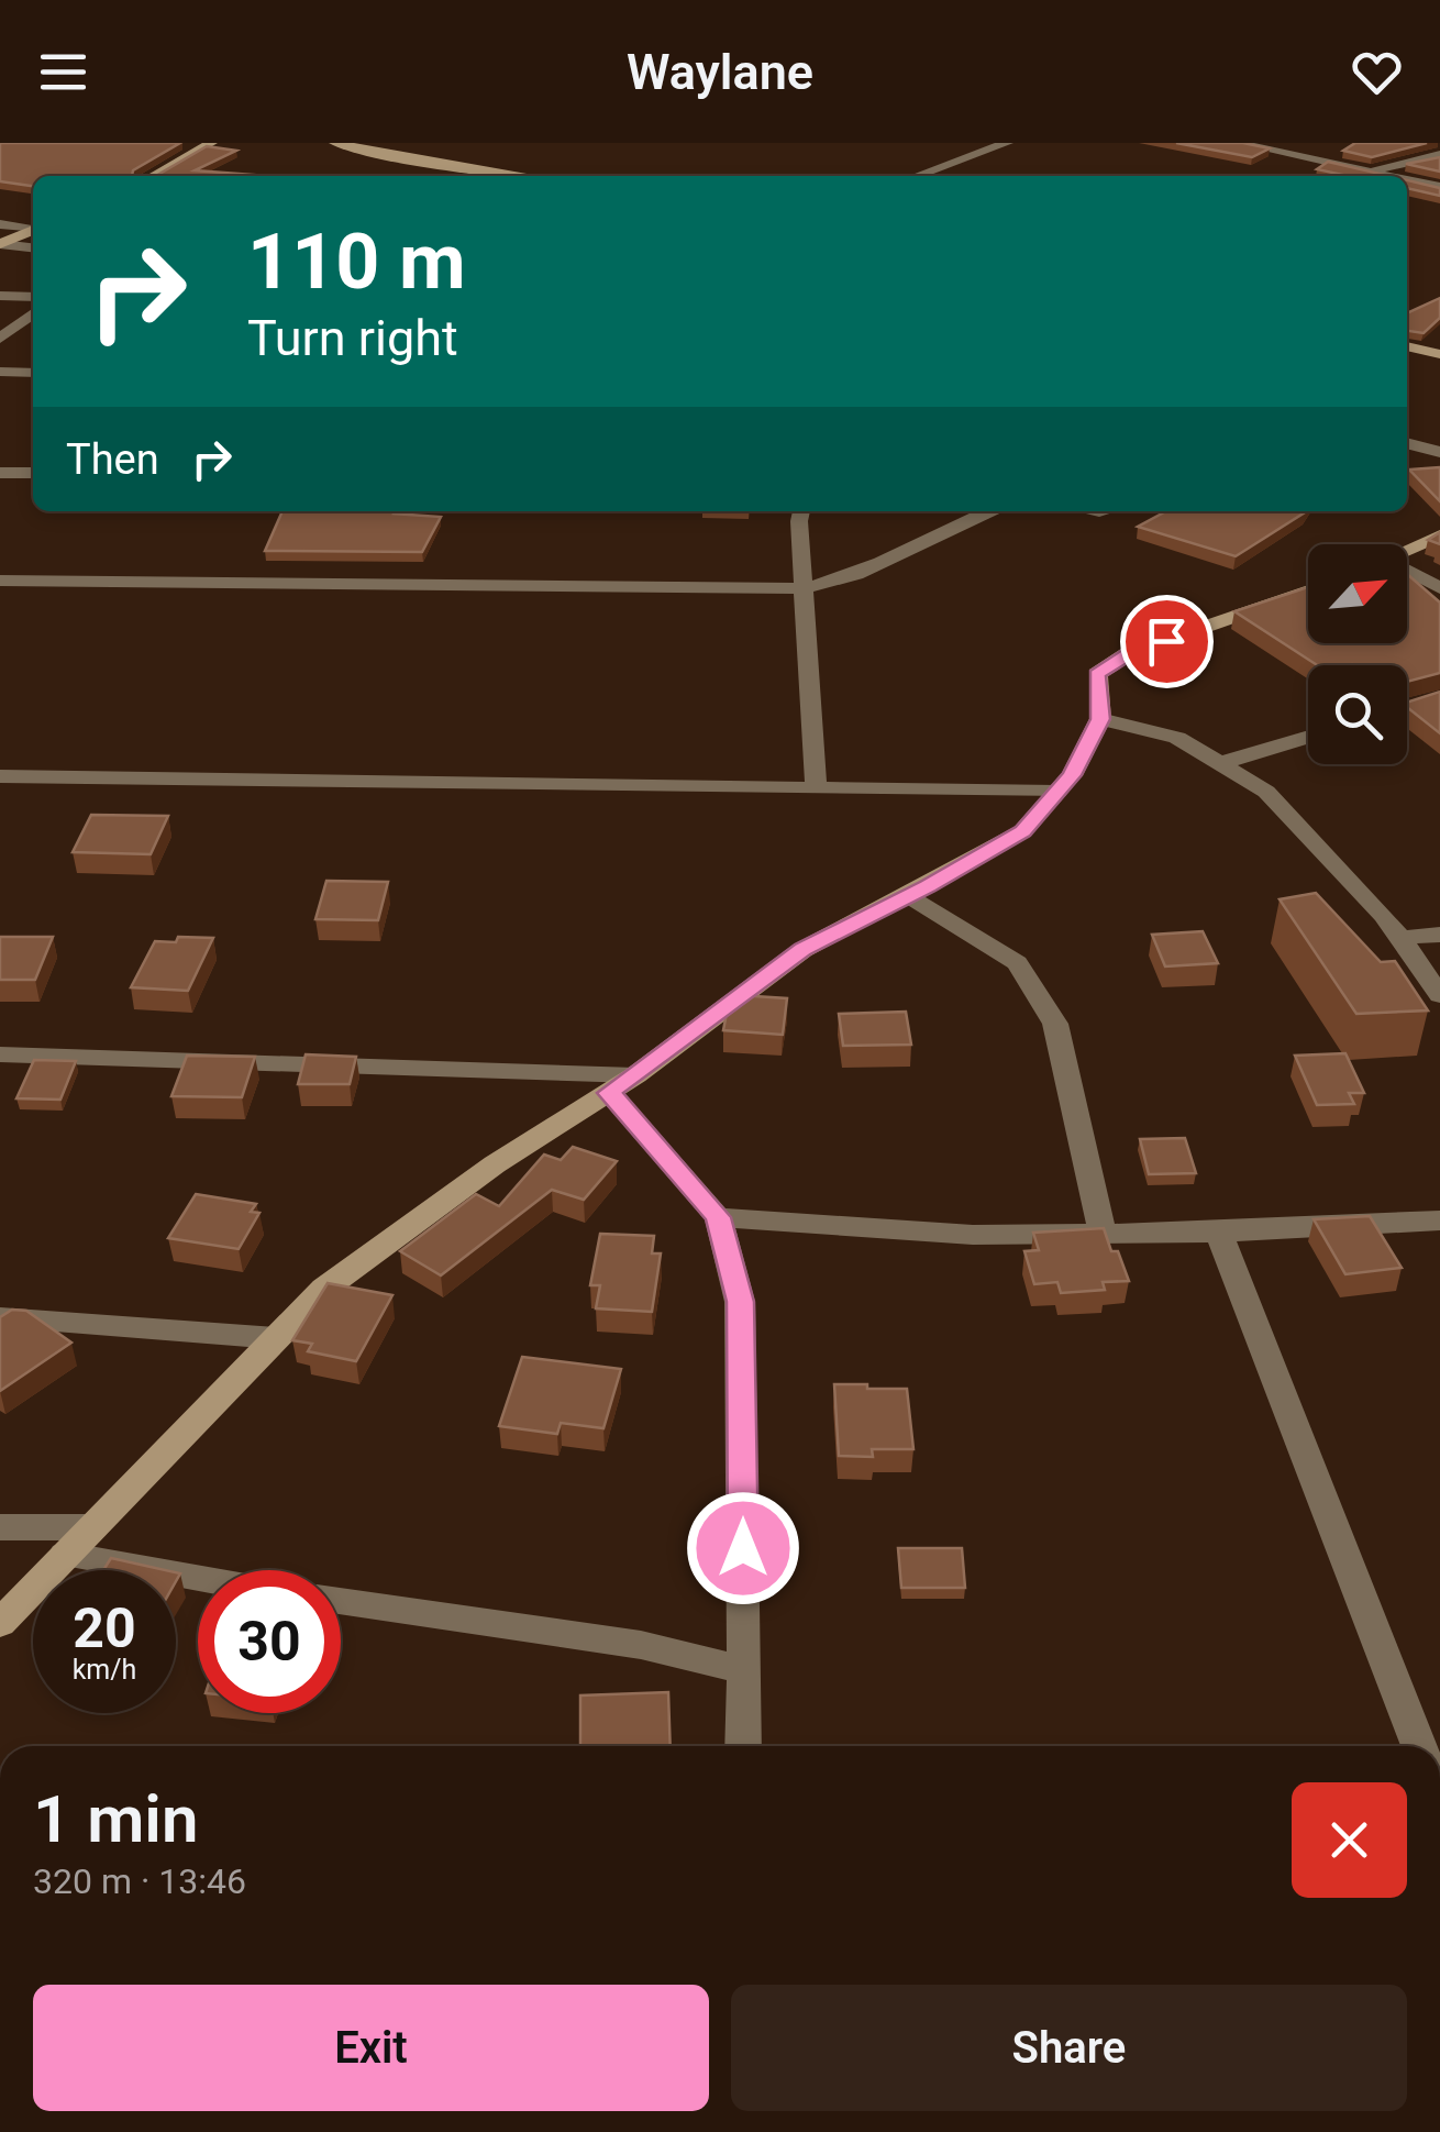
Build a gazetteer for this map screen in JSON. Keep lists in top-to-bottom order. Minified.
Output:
{"north":"top right","page":{"header":"Waylane","turn":["110 m","Turn right"],"then":"Then","speed":"20 km/h","limit":"30","heading":["1 min","320 m · 13:46"],"buttons":["Exit","Share"]}}
